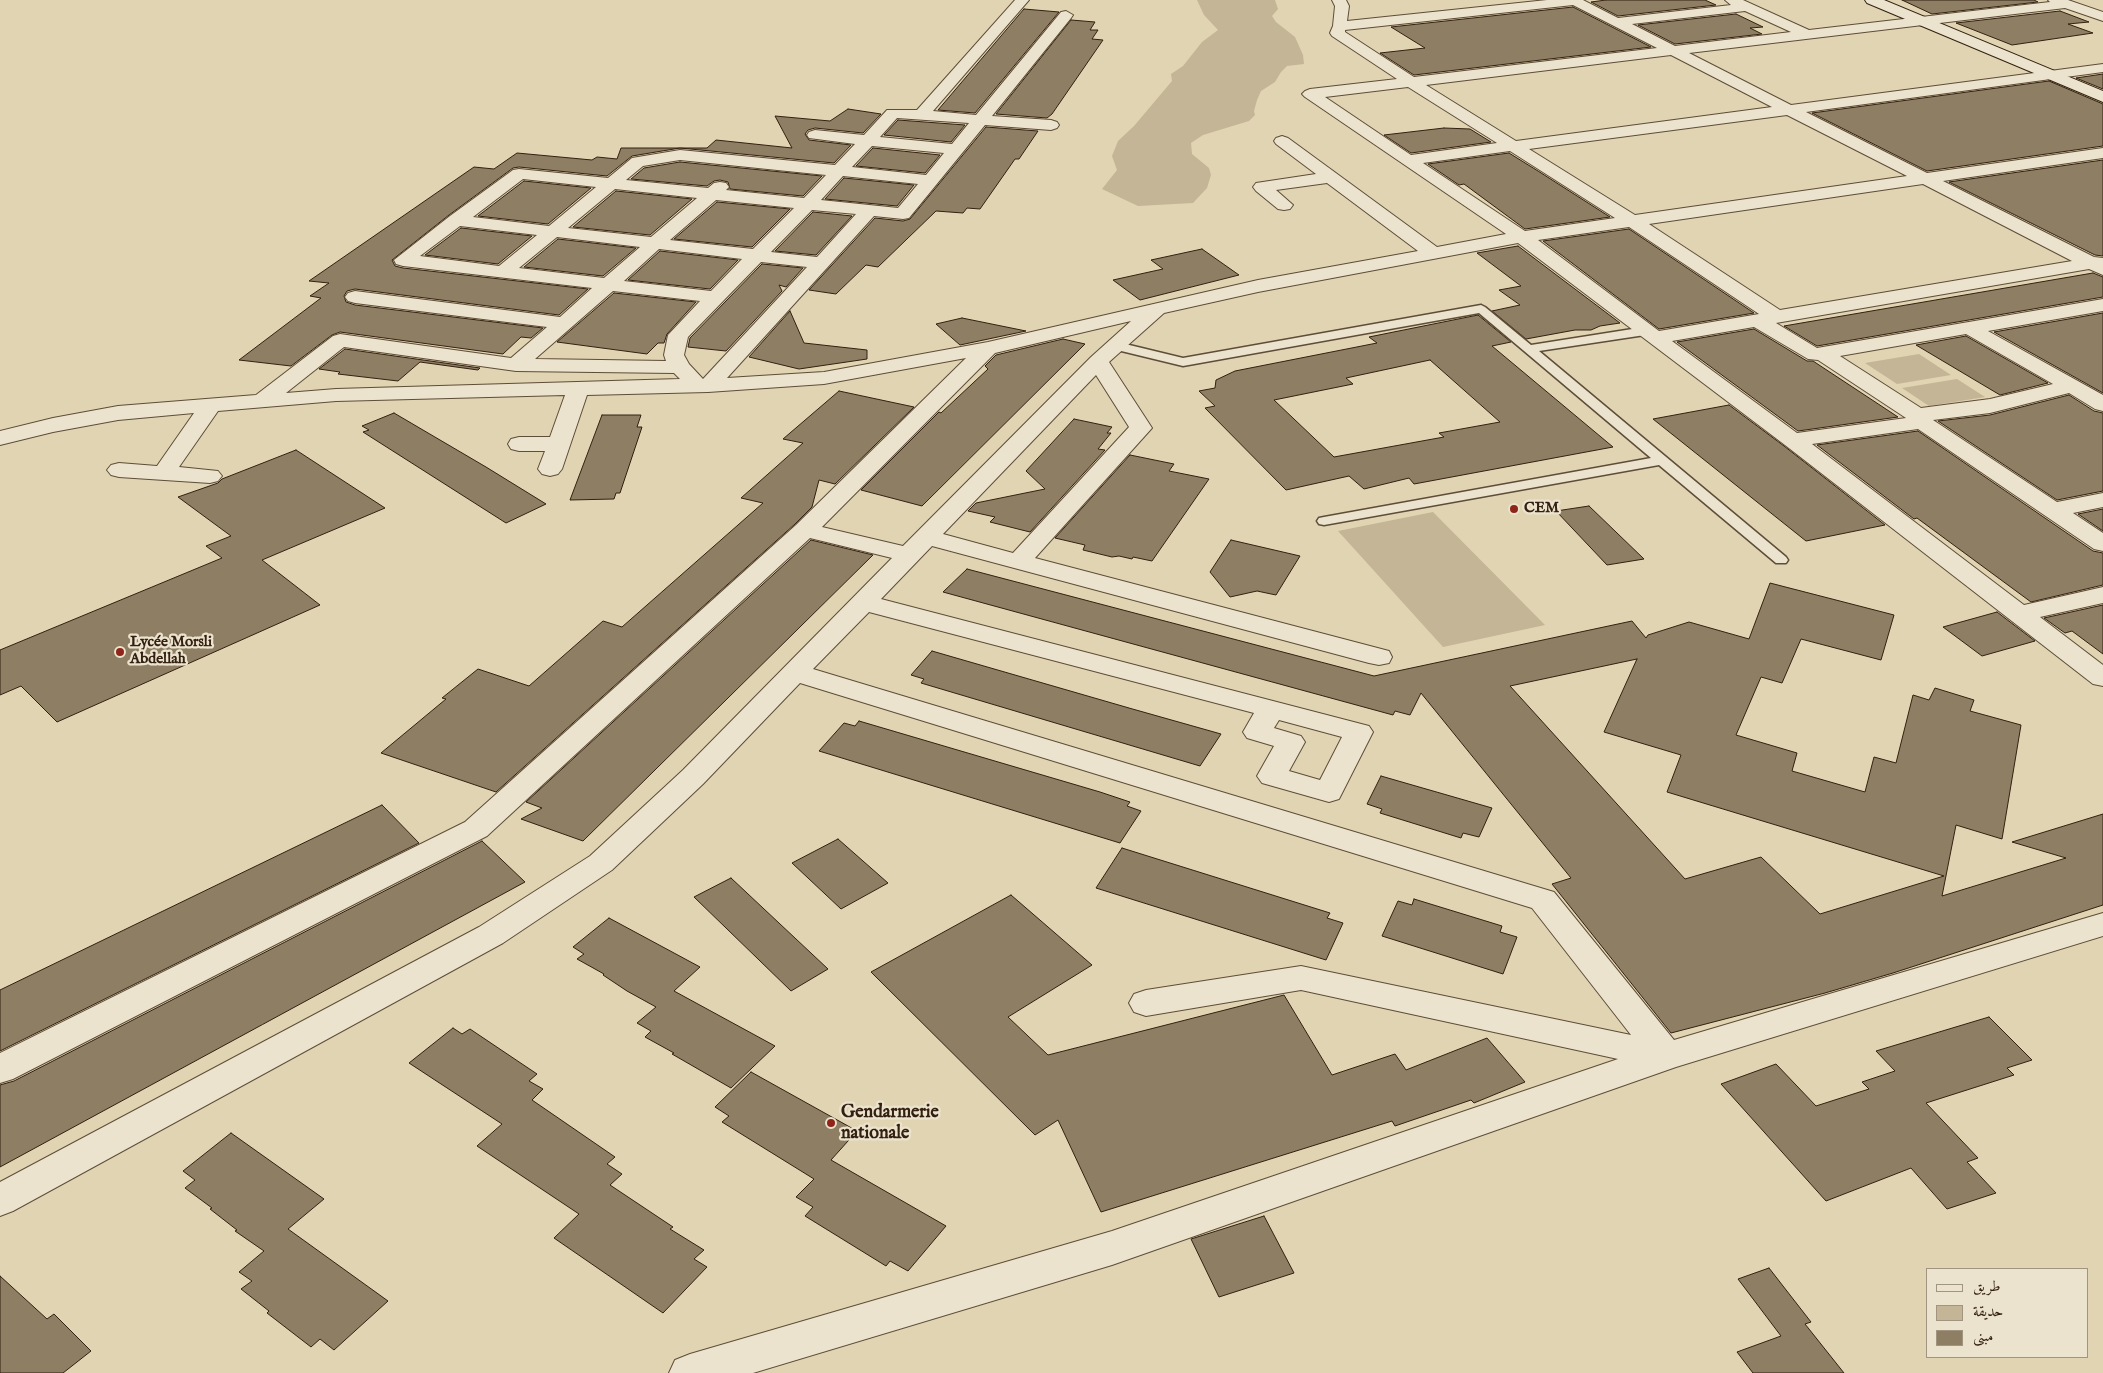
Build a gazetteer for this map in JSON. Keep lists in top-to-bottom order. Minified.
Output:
{"places":["CEM","Lycée Morsli Abdellah","Gendarmerie nationale"],"legend":["طريق","حديقة","مبنى"]}
